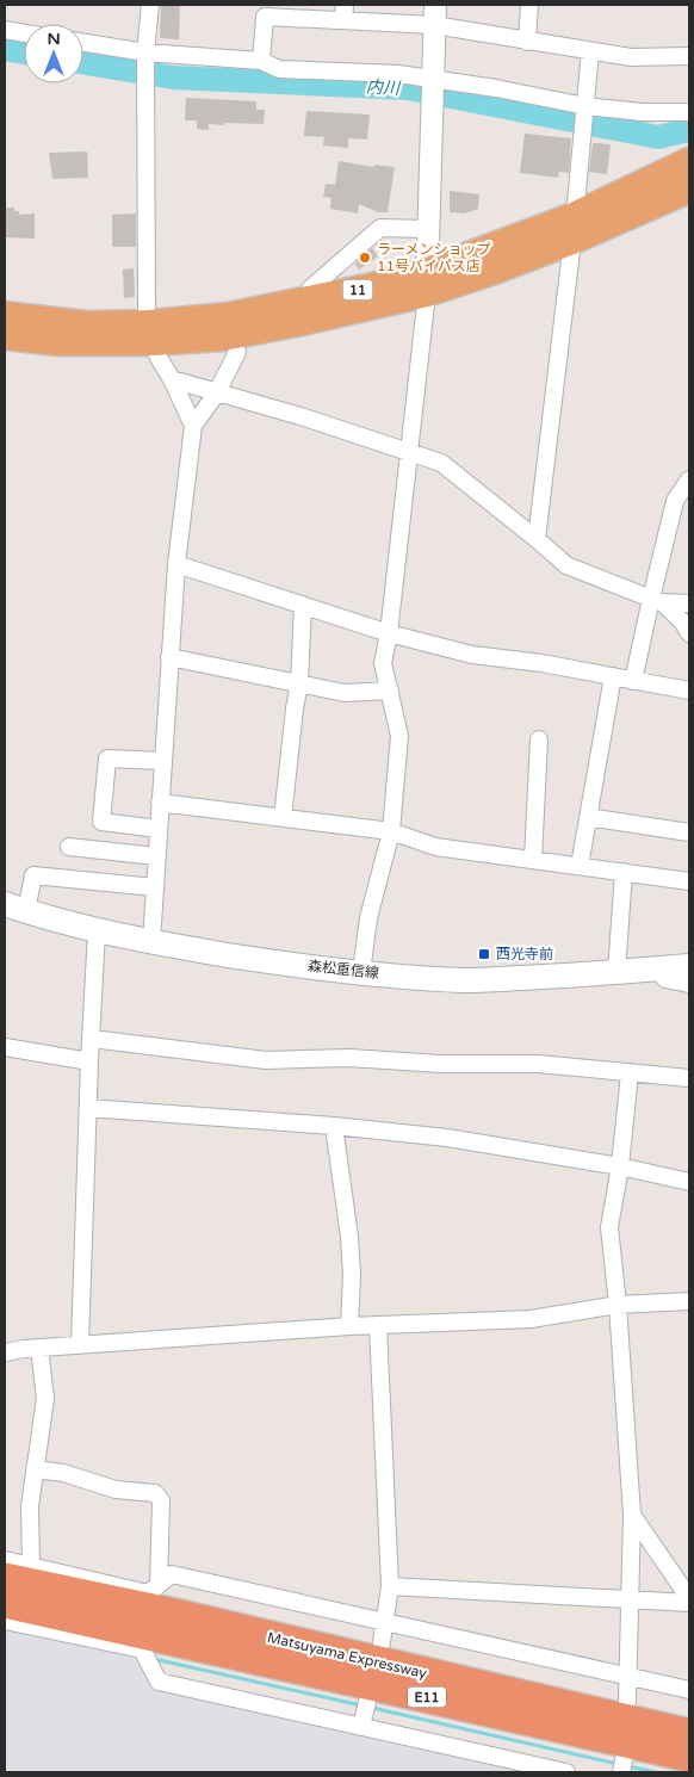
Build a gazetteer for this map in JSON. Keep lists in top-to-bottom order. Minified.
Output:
{"streets":{"highway":["11","Matsuyama Expressway","E11"],"main road":["森松重信線"]},"water":["内川"],"places":{"other":["ラーメンショップ 11号バイパス店"],"transit":["西光寺前"]},"north":"top"}
